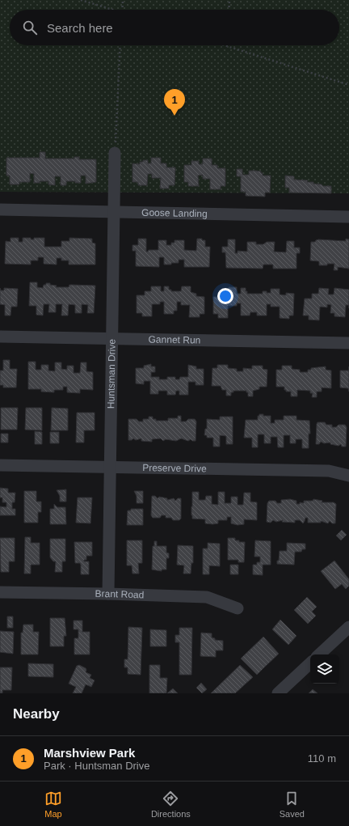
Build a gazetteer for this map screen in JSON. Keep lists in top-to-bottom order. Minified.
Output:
{"streets":{"street":["Goose Landing","Gannet Run","Huntsman Drive","Preserve Drive","Brant Road"]},"crossings":[["Goose Landing","Huntsman Drive"],["Gannet Run","Huntsman Drive"],["Huntsman Drive","Preserve Drive"],["Huntsman Drive","Brant Road"]],"page":{"search":"Search here","pins":"1","heading":"Nearby","list":[{"mark":"1","name":"Marshview Park","note":"Park · Huntsman Drive","value":"110 m"}],"nav":["Map","Directions","Saved"]}}
